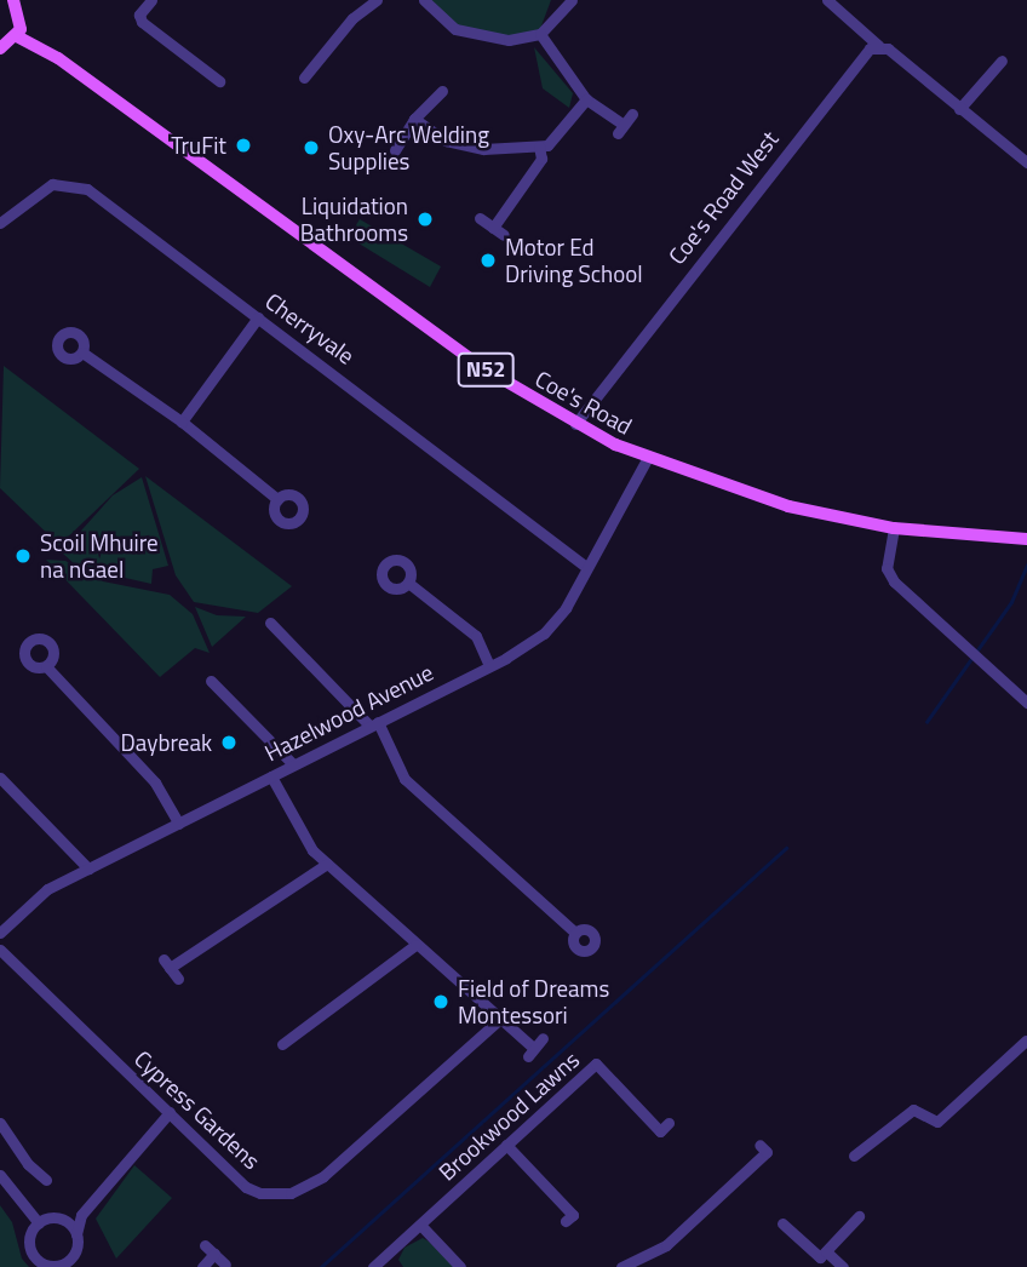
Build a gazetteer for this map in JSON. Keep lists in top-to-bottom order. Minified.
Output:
{"streets":{"main road":["N52","Coe's Road"],"street":["Coe's Road West","Cherryvale","Hazelwood Avenue","Cypress Gardens","Brookwood Lawns"]},"crossings":[["Coe's Road West","Coe's Road"],["Cherryvale","Hazelwood Avenue"],["Coe's Road","Hazelwood Avenue"]],"places":["TruFit","Oxy-Arc Welding Supplies","Liquidation Bathrooms","Motor Ed Driving School","Scoil Mhuire na nGael","Daybreak","Field of Dreams Montessori"]}
